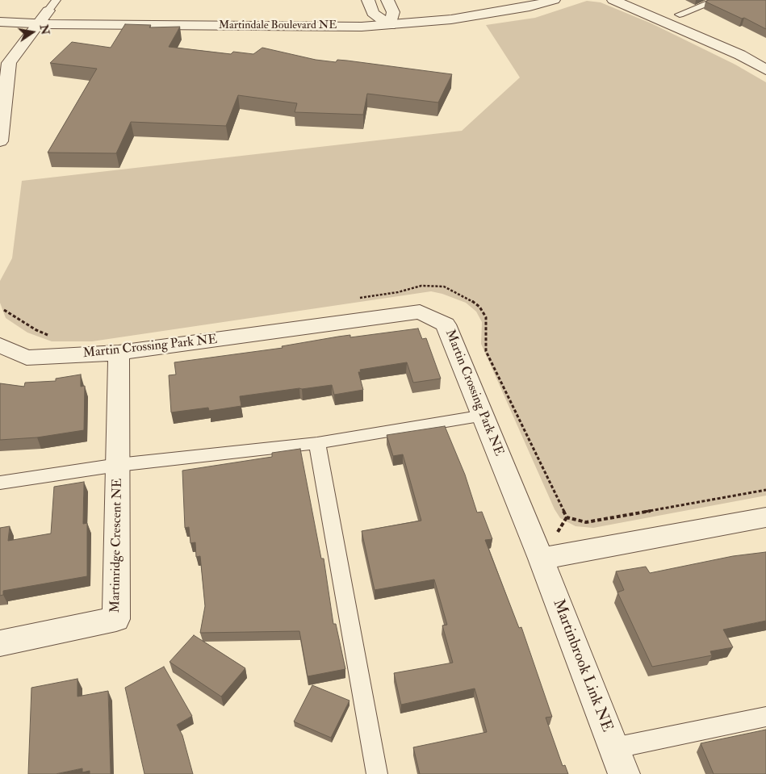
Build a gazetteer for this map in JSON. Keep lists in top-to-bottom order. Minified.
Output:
{"streets":{"street":["Martindale Boulevard NE","Martin Crossing Park NE","Martinridge Crescent NE","Martinbrook Link NE"]},"crossings":[["Martin Crossing Park NE","Martinridge Crescent NE"],["Martin Crossing Park NE","Martinbrook Link NE"]],"north":"right"}
